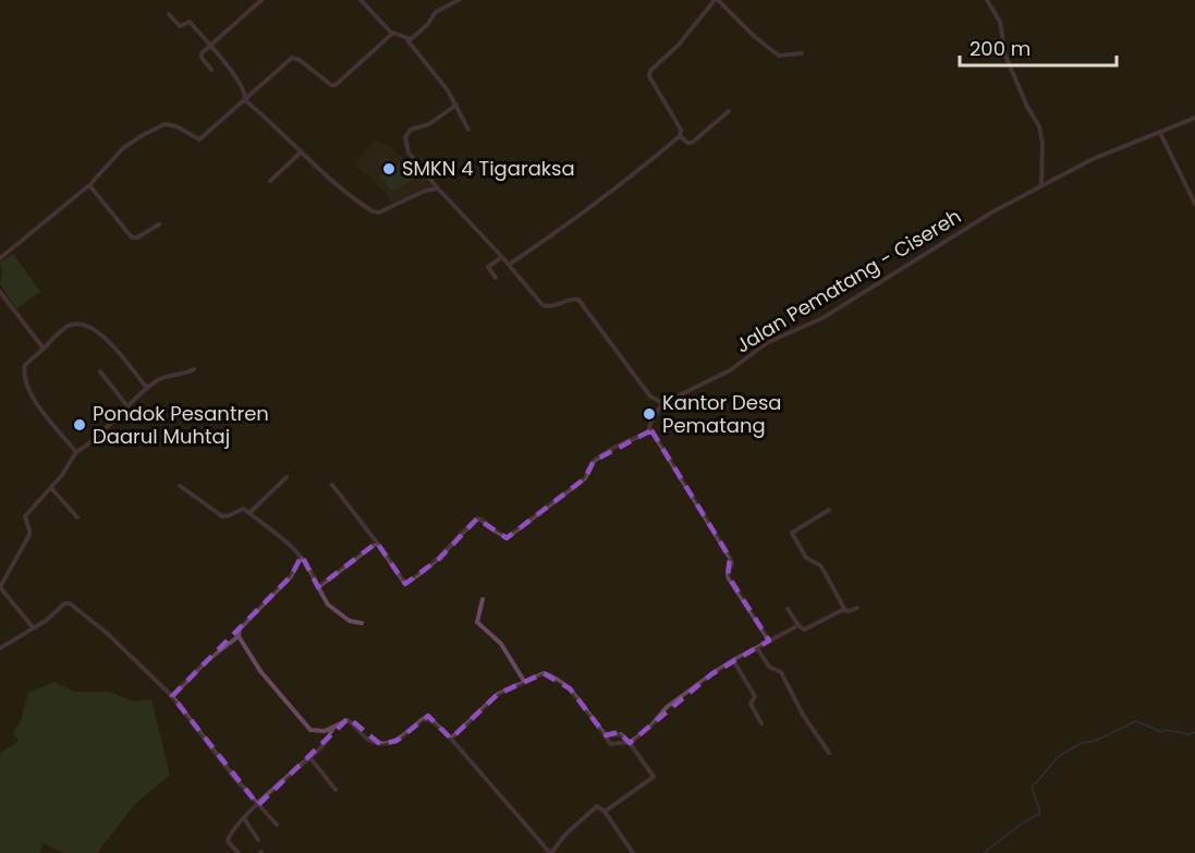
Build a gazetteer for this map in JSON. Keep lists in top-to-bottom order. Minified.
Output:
{"streets":{"street":["Jalan Pematang - Cisereh"]},"places":["SMKN 4 Tigaraksa","Kantor Desa Pematang","Pondok Pesantren Daarul Muhtaj"],"scale_bar":"200 m"}
